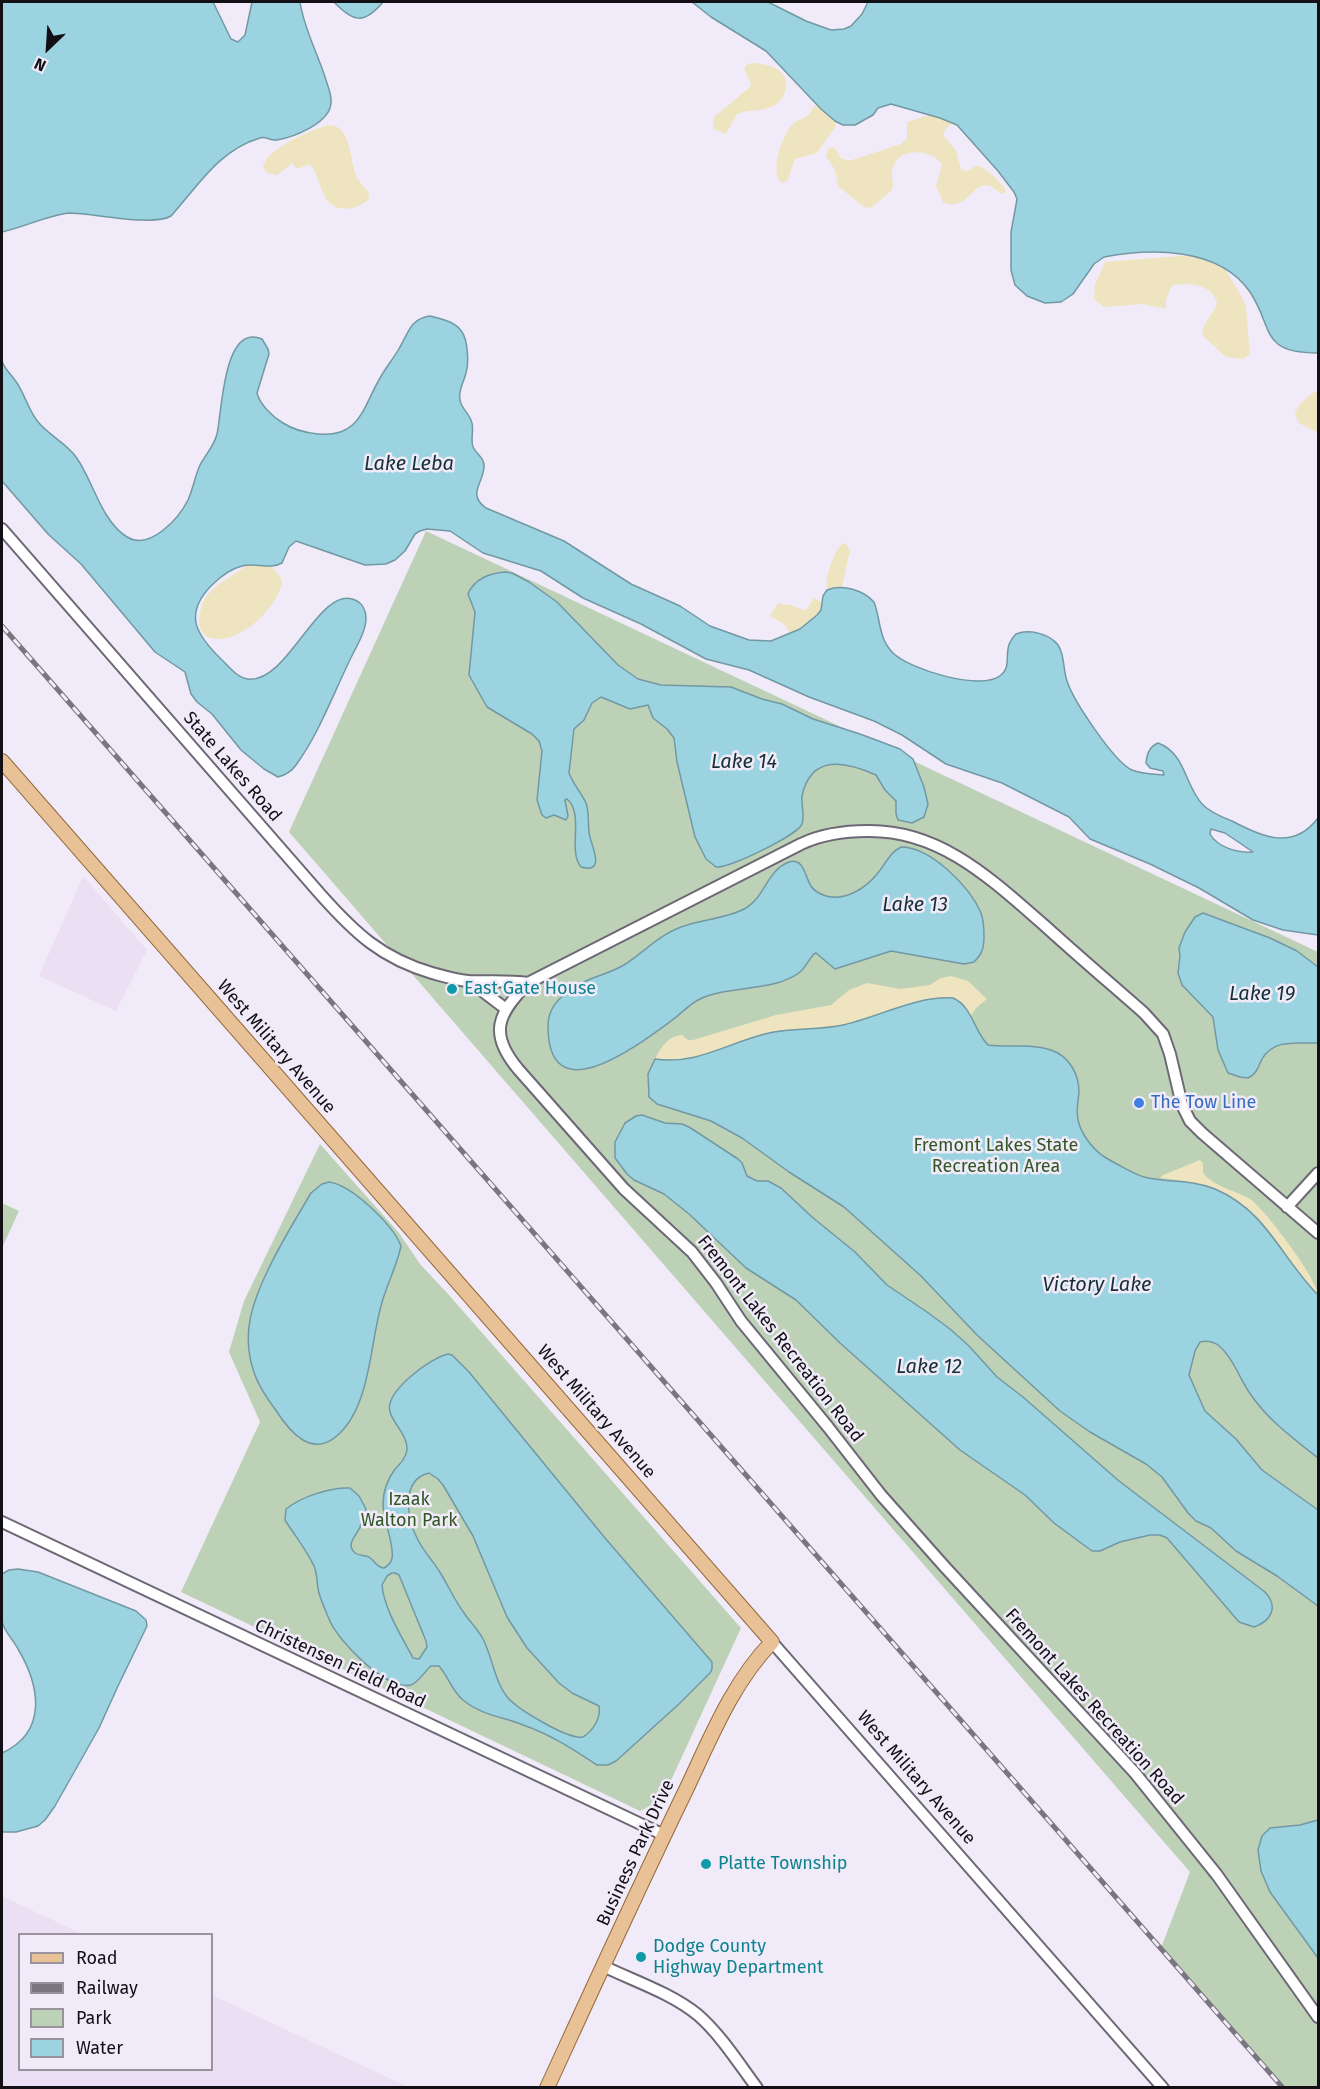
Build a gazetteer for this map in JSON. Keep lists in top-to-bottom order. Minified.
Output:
{"streets":{"main road":["West Military Avenue","Business Park Drive"],"street":["State Lakes Road","Fremont Lakes Recreation Road","Christensen Field Road"]},"crossings":[["State Lakes Road","Fremont Lakes Recreation Road"],["West Military Avenue","Business Park Drive"],["Christensen Field Road","Business Park Drive"]],"water":["Lake Leba","Lake 14","Lake 13","Lake 19","Victory Lake","Lake 12"],"parks":["Fremont Lakes State Recreation Area","Izaak Walton Park"],"places":["East Gate House","The Tow Line","Platte Township","Dodge County Highway Department"],"legend":["Road","Railway","Park","Water"],"north":"bottom left"}
